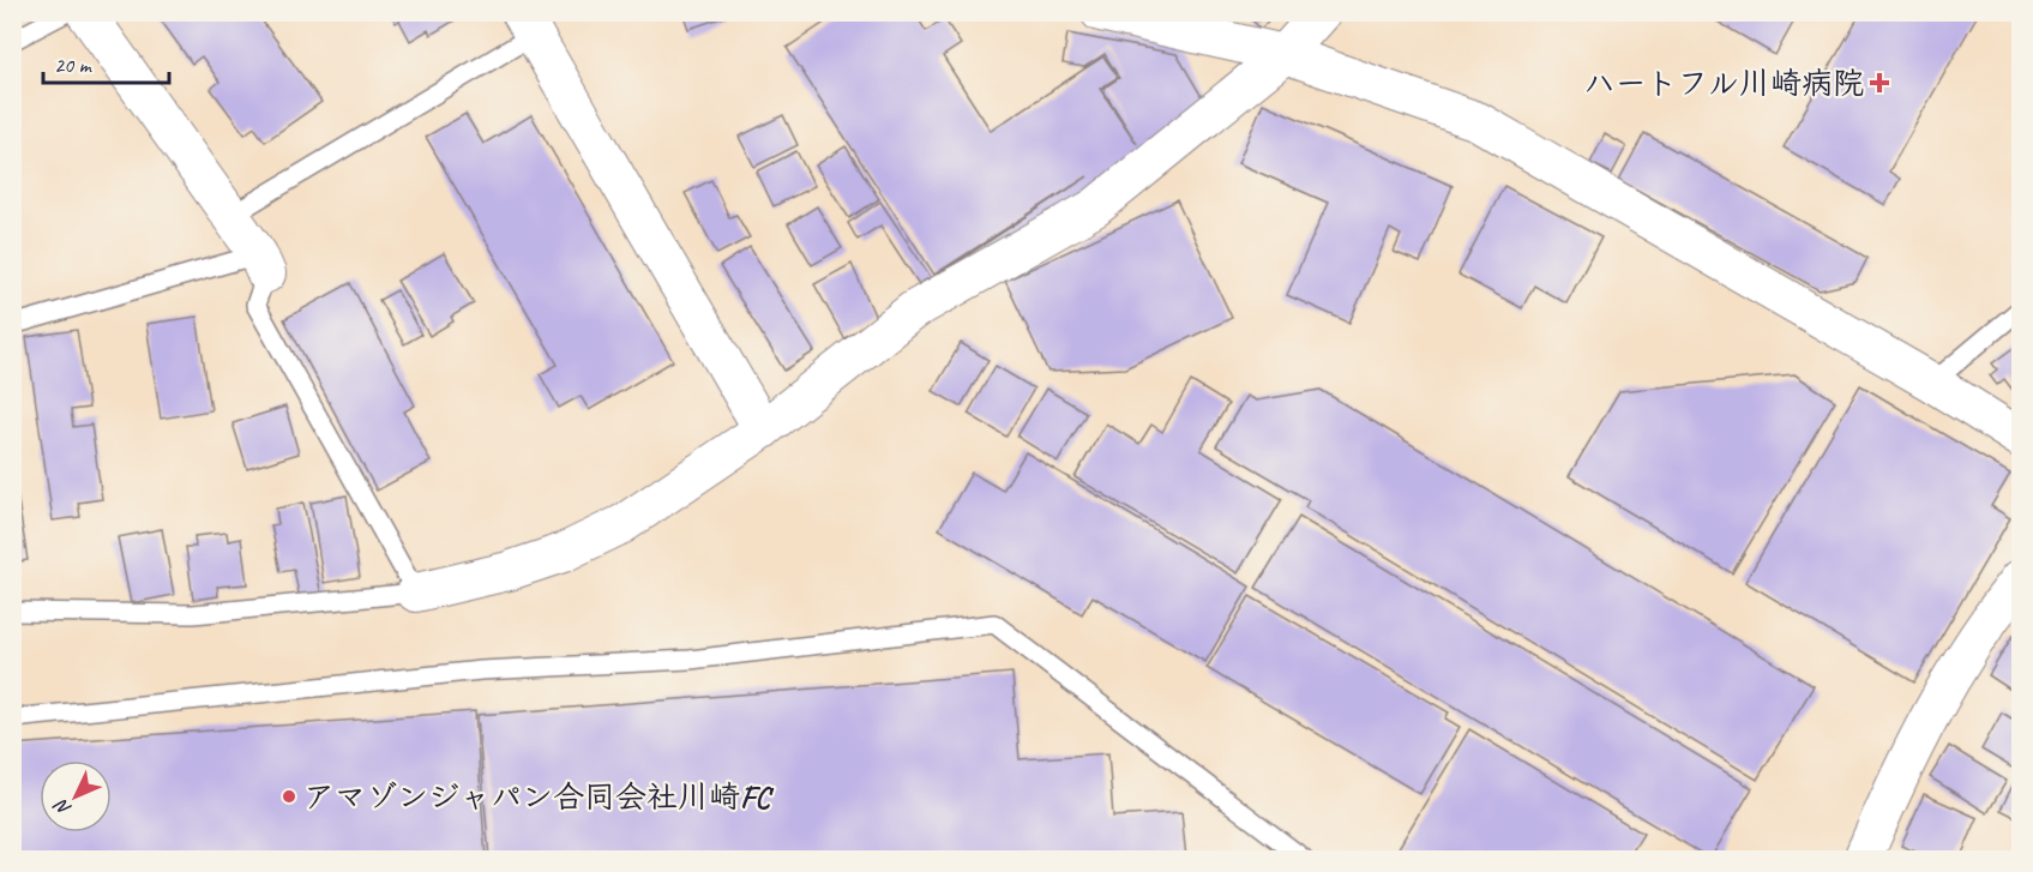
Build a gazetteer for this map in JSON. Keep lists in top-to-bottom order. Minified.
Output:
{"places":{"health":["ハートフル川崎病院"],"other":["アマゾンジャパン合同会社川崎FC"]},"scale_bar":"20 m","north":"bottom left"}
